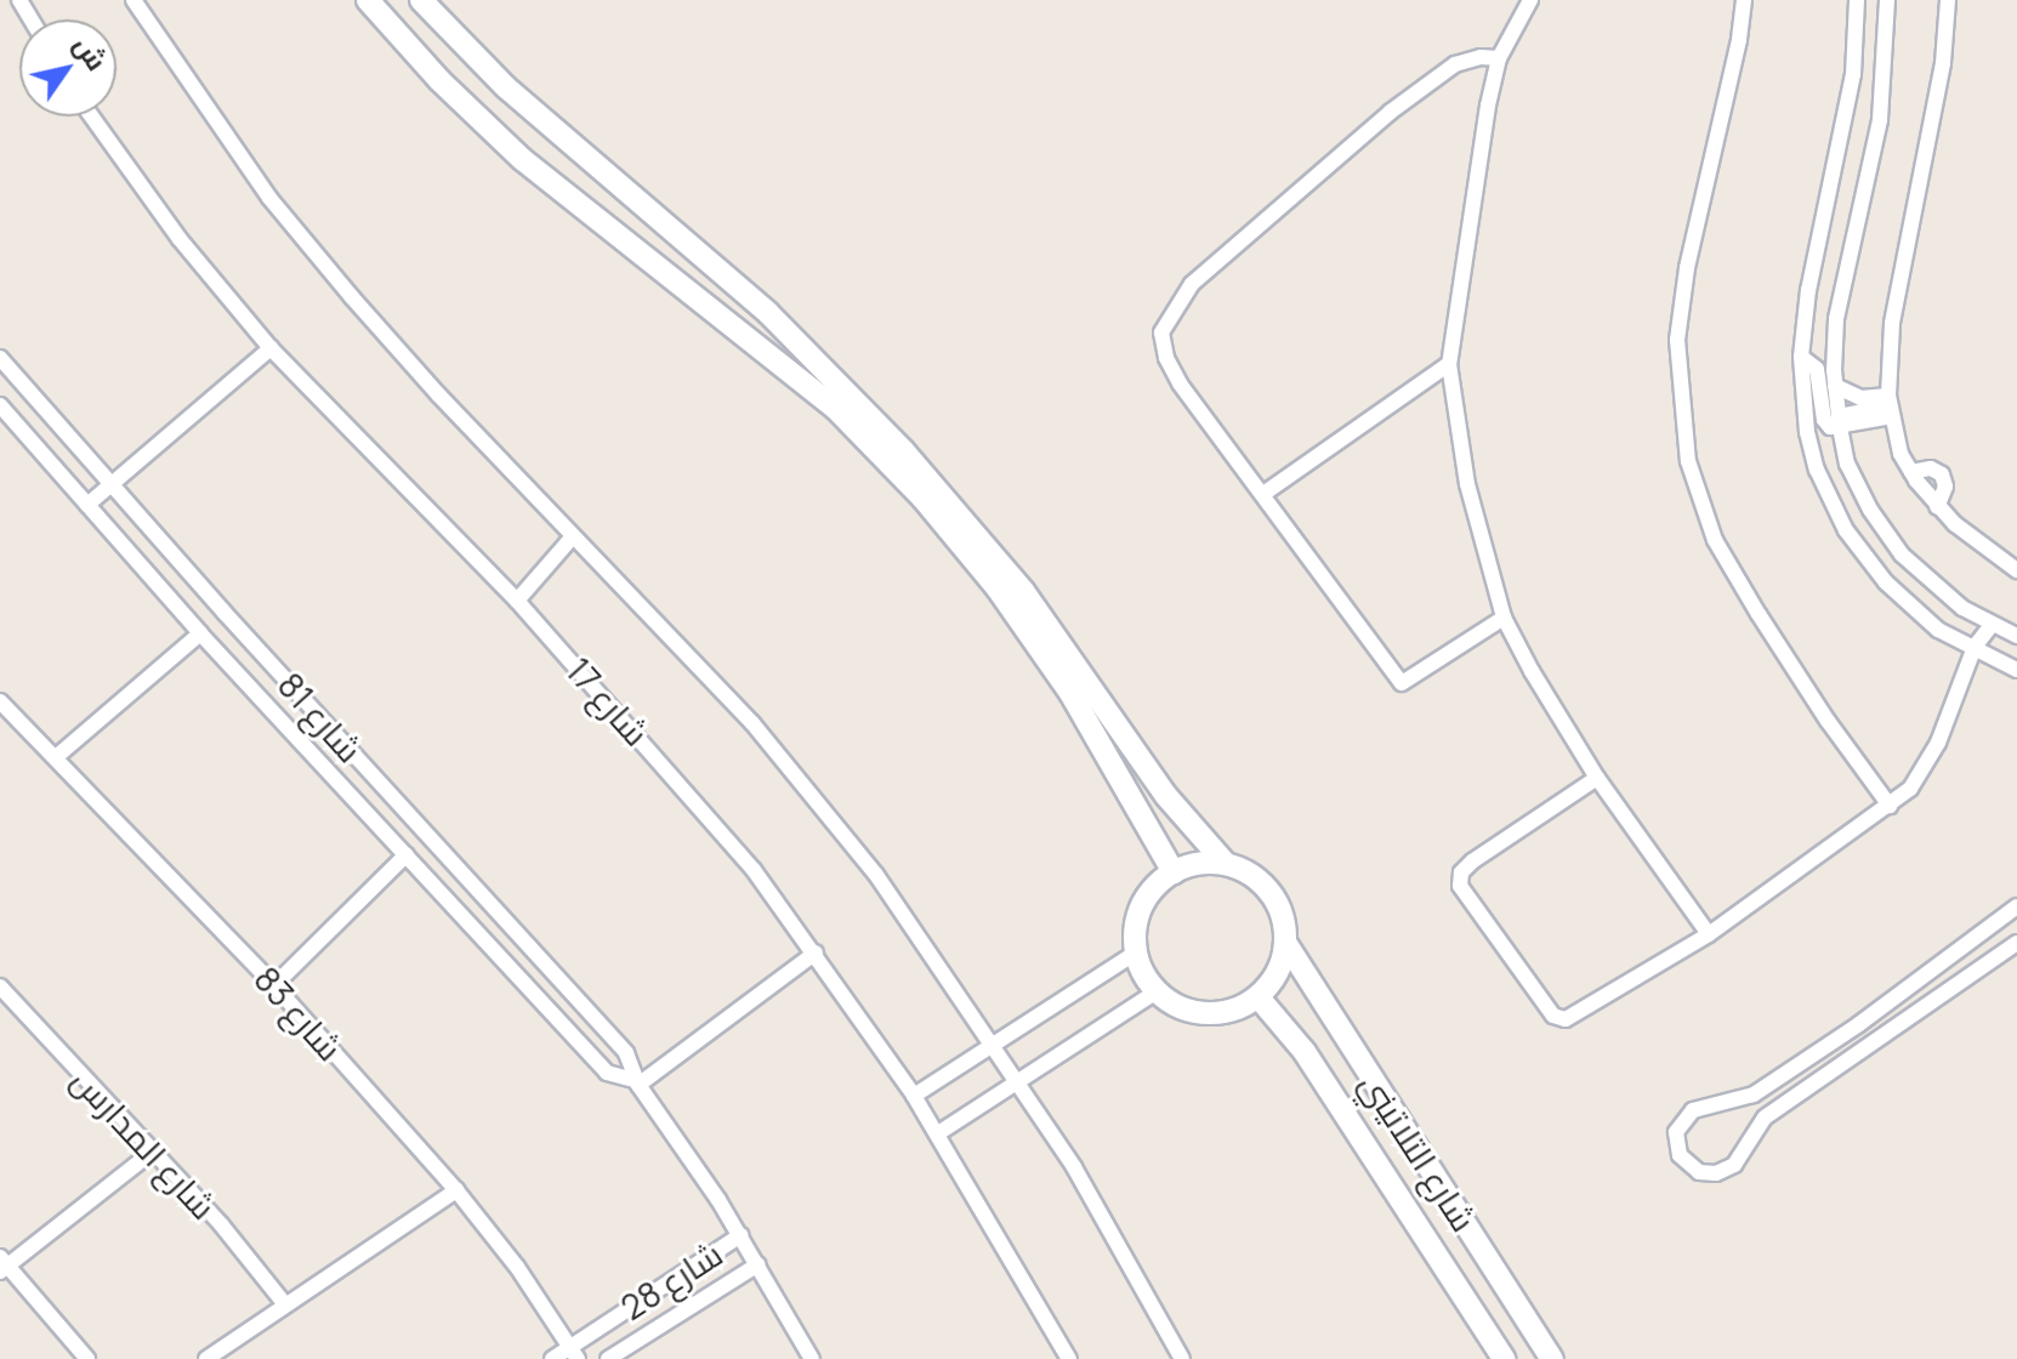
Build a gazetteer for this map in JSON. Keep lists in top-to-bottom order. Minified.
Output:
{"streets":{"main road":["شارع التلاتيني"],"street":["شارع 17","شارع 81","شارع 83","شارع المدارس","شارع 28"]},"crossings":[["شارع 81","شارع 28"],["شارع 83","شارع 28"]],"north":"top right"}
